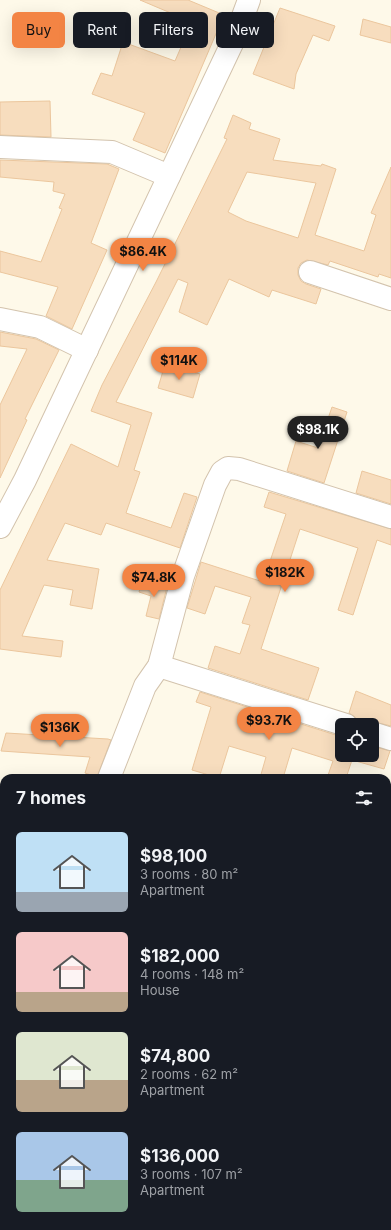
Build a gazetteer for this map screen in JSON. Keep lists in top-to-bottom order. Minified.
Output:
{"page":{"chip":["Buy","Rent","Filters","New"],"price":["$86.4K","$114K","$98.1K","$182K","$74.8K","$93.7K","$136K"],"heading":"7 homes","list":[{"name":"$98,100","note":"3 rooms · 80 m² · Apartment"},{"name":"$182,000","note":"4 rooms · 148 m² · House"},{"name":"$74,800","note":"2 rooms · 62 m² · Apartment"},{"name":"$136,000","note":"3 rooms · 107 m² · Apartment"}]}}
